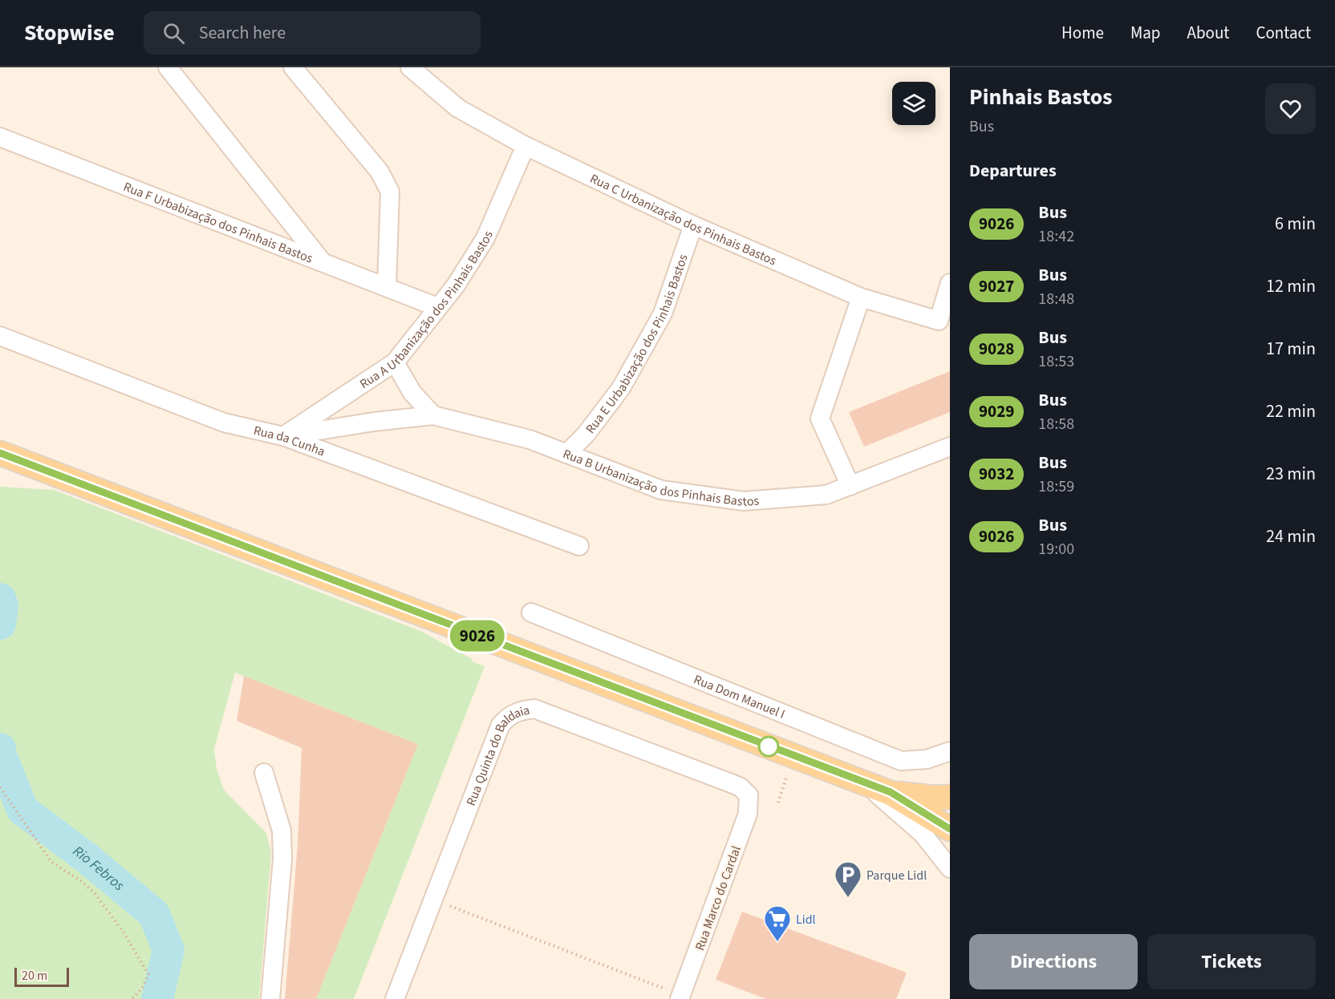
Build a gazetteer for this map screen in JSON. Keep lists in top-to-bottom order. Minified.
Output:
{"streets":{"street":["Rua C Urbanização dos Pinhais Bastos","Rua F Urbabização dos Pinhais Bastos","Rua A Urbanização dos Pinhais Bastos","Rua E Urbabização dos Pinhais Bastos","Rua da Cunha","Rua B Urbanização dos Pinhais Bastos","Rua Dom Manuel I","Rua Quinta do Baldaia","Rua Marco do Cardal"]},"crossings":[["Rua C Urbanização dos Pinhais Bastos","Rua A Urbanização dos Pinhais Bastos"],["Rua C Urbanização dos Pinhais Bastos","Rua E Urbabização dos Pinhais Bastos"],["Rua F Urbabização dos Pinhais Bastos","Rua A Urbanização dos Pinhais Bastos"],["Rua A Urbanização dos Pinhais Bastos","Rua da Cunha"],["Rua E Urbabização dos Pinhais Bastos","Rua B Urbanização dos Pinhais Bastos"],["Rua Quinta do Baldaia","Rua Marco do Cardal"]],"water":["Rio Febros"],"places":{"parking":["Parque Lidl"],"supermarket":["Lidl"]},"lines":["bus line 9026"],"scale_bar":"20 m","page":{"header":"Stopwise","search":"Search here","nav":["Home","Map","About","Contact"],"on_map":"9026","heading":[["Pinhais Bastos","Bus"],"Departures"],"list":[{"mark":"9026","name":"Bus","note":"18:42","value":"6 min"},{"mark":"9027","name":"Bus","note":"18:48","value":"12 min"},{"mark":"9028","name":"Bus","note":"18:53","value":"17 min"},{"mark":"9029","name":"Bus","note":"18:58","value":"22 min"},{"mark":"9032","name":"Bus","note":"18:59","value":"23 min"},{"mark":"9026","name":"Bus","note":"19:00","value":"24 min"}],"buttons":["Directions","Tickets"],"scale":"20 m"}}
